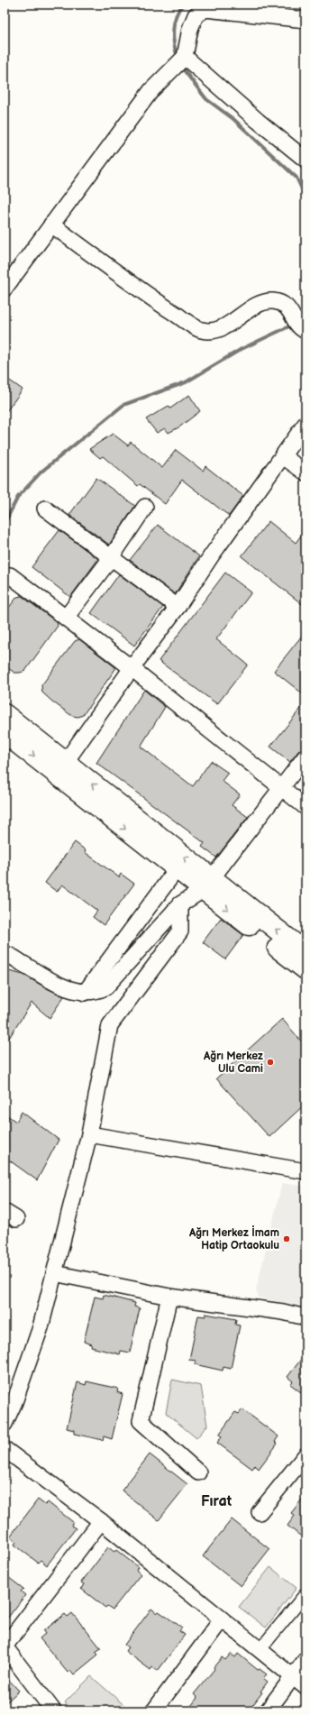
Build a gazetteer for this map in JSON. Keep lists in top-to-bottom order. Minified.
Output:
{"districts":["Fırat"],"places":["Ağrı Merkez Ulu Cami","Ağrı Merkez İmam Hatip Ortaokulu"]}
